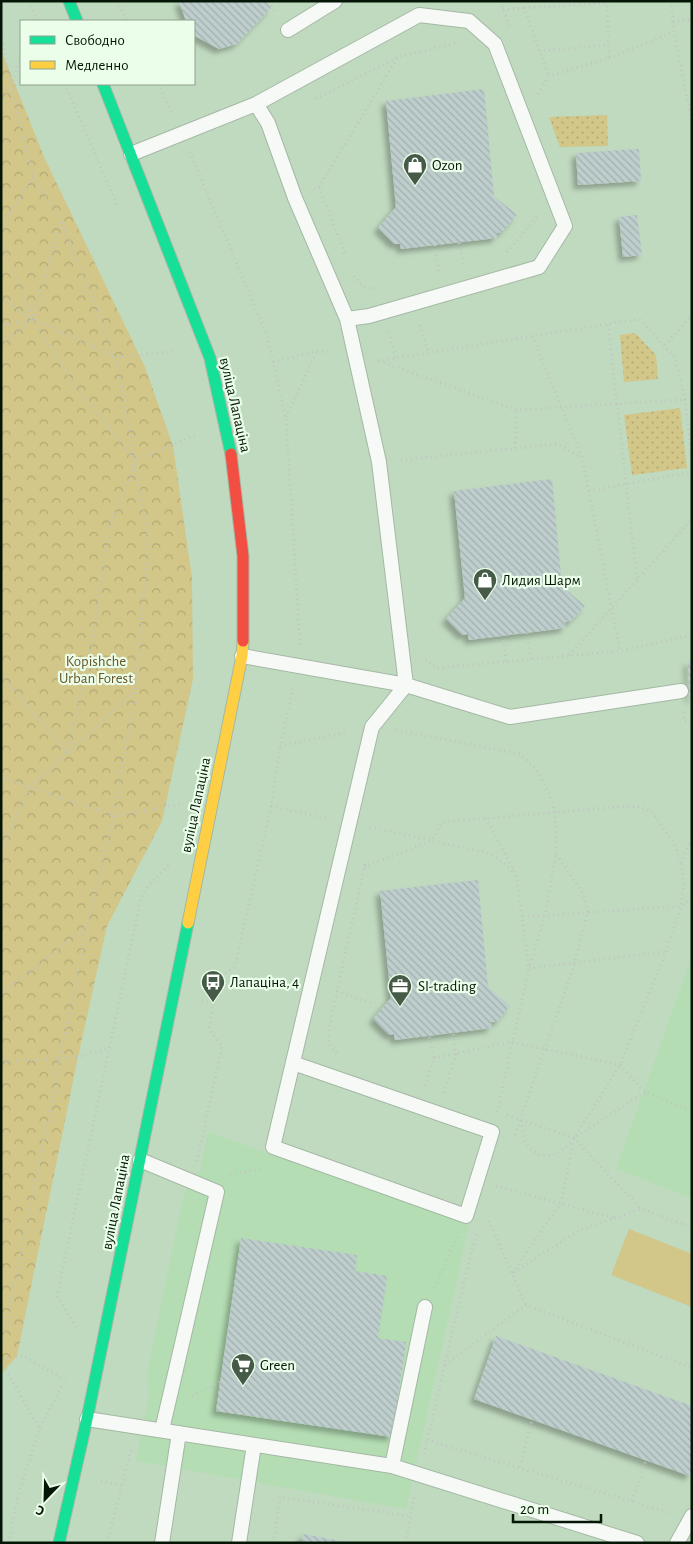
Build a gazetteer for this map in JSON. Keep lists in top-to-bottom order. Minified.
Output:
{"streets":{"main road":["вуліца Лапаціна"]},"parks":["Kopishche Urban Forest"],"places":{"shop":["Ozon","Лидия Шарм"],"bus stop":["Лапаціна, 4"],"office":["SI-trading"],"supermarket":["Green"]},"legend":["Свободно","Медленно"],"scale_bar":"20 m","north":"bottom left"}
